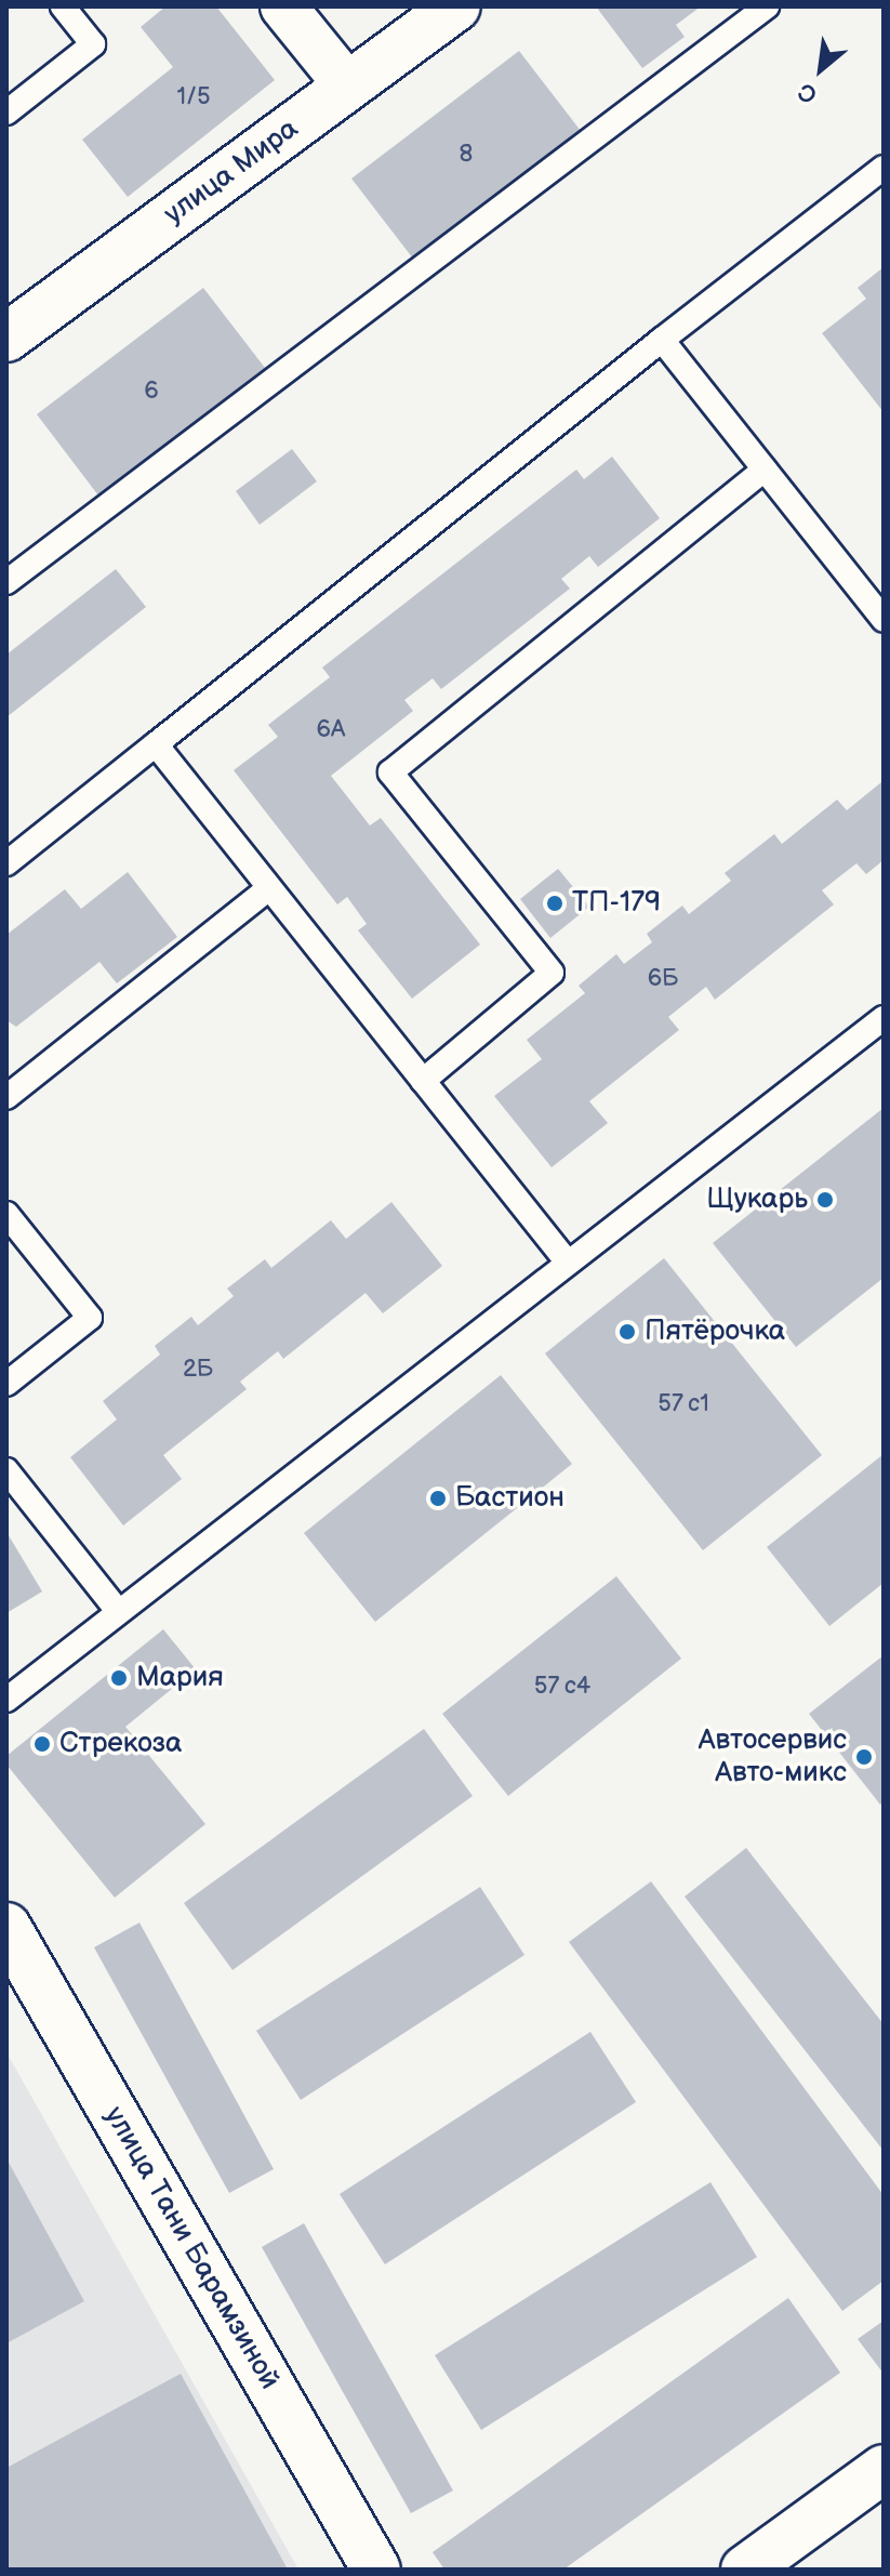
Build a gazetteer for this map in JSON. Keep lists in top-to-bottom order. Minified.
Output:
{"streets":{"street":["улица Мира","улица Тани Барамзиной"]},"places":["ТП-179","Щукарь","Пятёрочка","Бастион","Мария","Стрекоза","Автосервис Авто-микс"],"house_numbers":["1/5","8","6","6А","6Б","2Б","57 с1","57 с4"],"north":"bottom left"}
